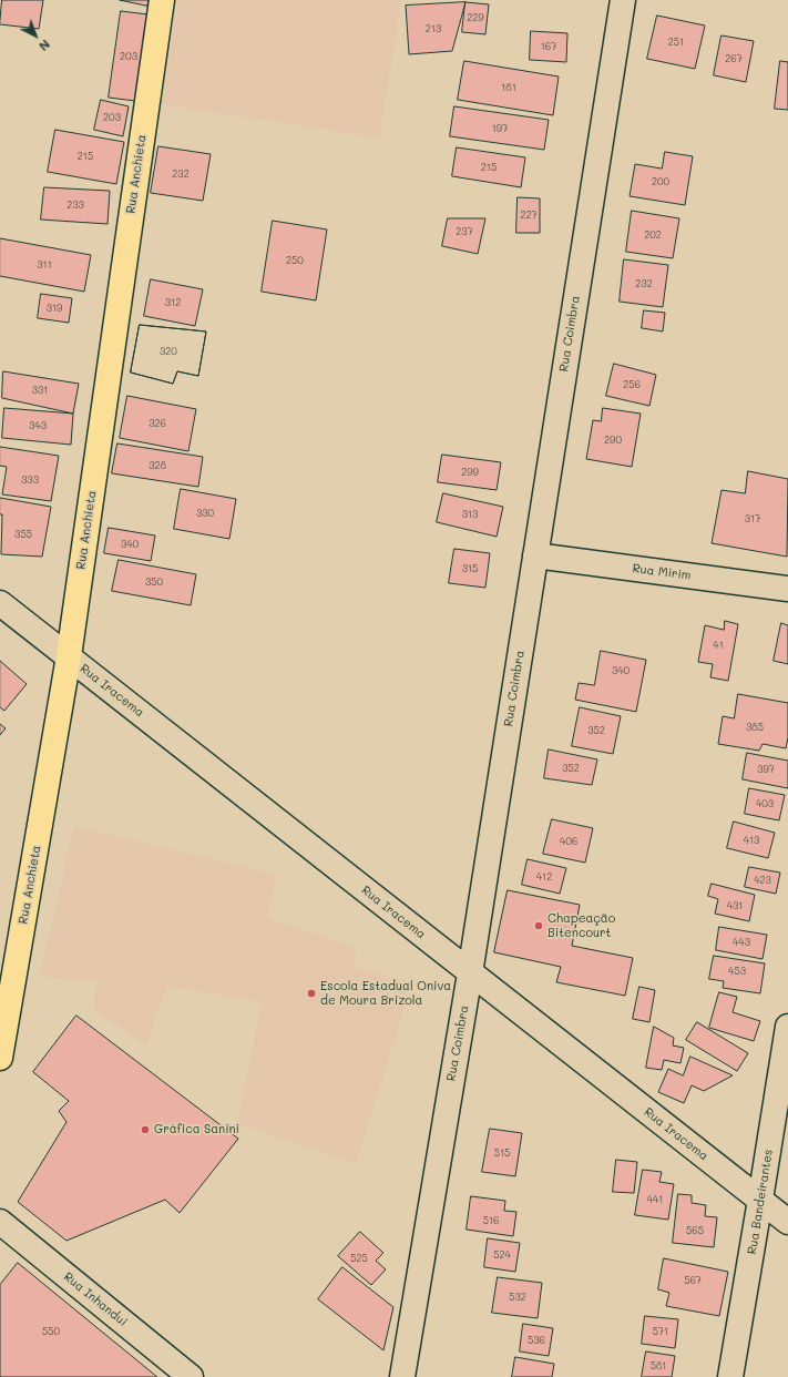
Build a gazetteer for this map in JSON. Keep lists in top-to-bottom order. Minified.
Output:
{"streets":{"main road":["Rua Anchieta"],"street":["Rua Coimbra","Rua Mirim","Rua Iracema","Rua Bandeirantes","Rua Inhandui"]},"crossings":[["Rua Anchieta","Rua Iracema"],["Rua Coimbra","Rua Mirim"],["Rua Coimbra","Rua Iracema"],["Rua Iracema","Rua Bandeirantes"]],"places":["Chapeação Bitencourt","Escola Estadual Oniva de Moura Brizola","Gráfica Sanini"],"house_numbers":["229","213","251","167","203","267","181","203","197","215","215","232","200","233","227","237","202","250","311","232","312","319","320","256","331","326","343","290","328","299","333","330","313","317","355","340","315","350","41","340","385","352","352","397","403","413","406","412","423","431","443","453","515","441","516","565","524","525","567","532","550","571","536","581"],"north":"bottom right"}
